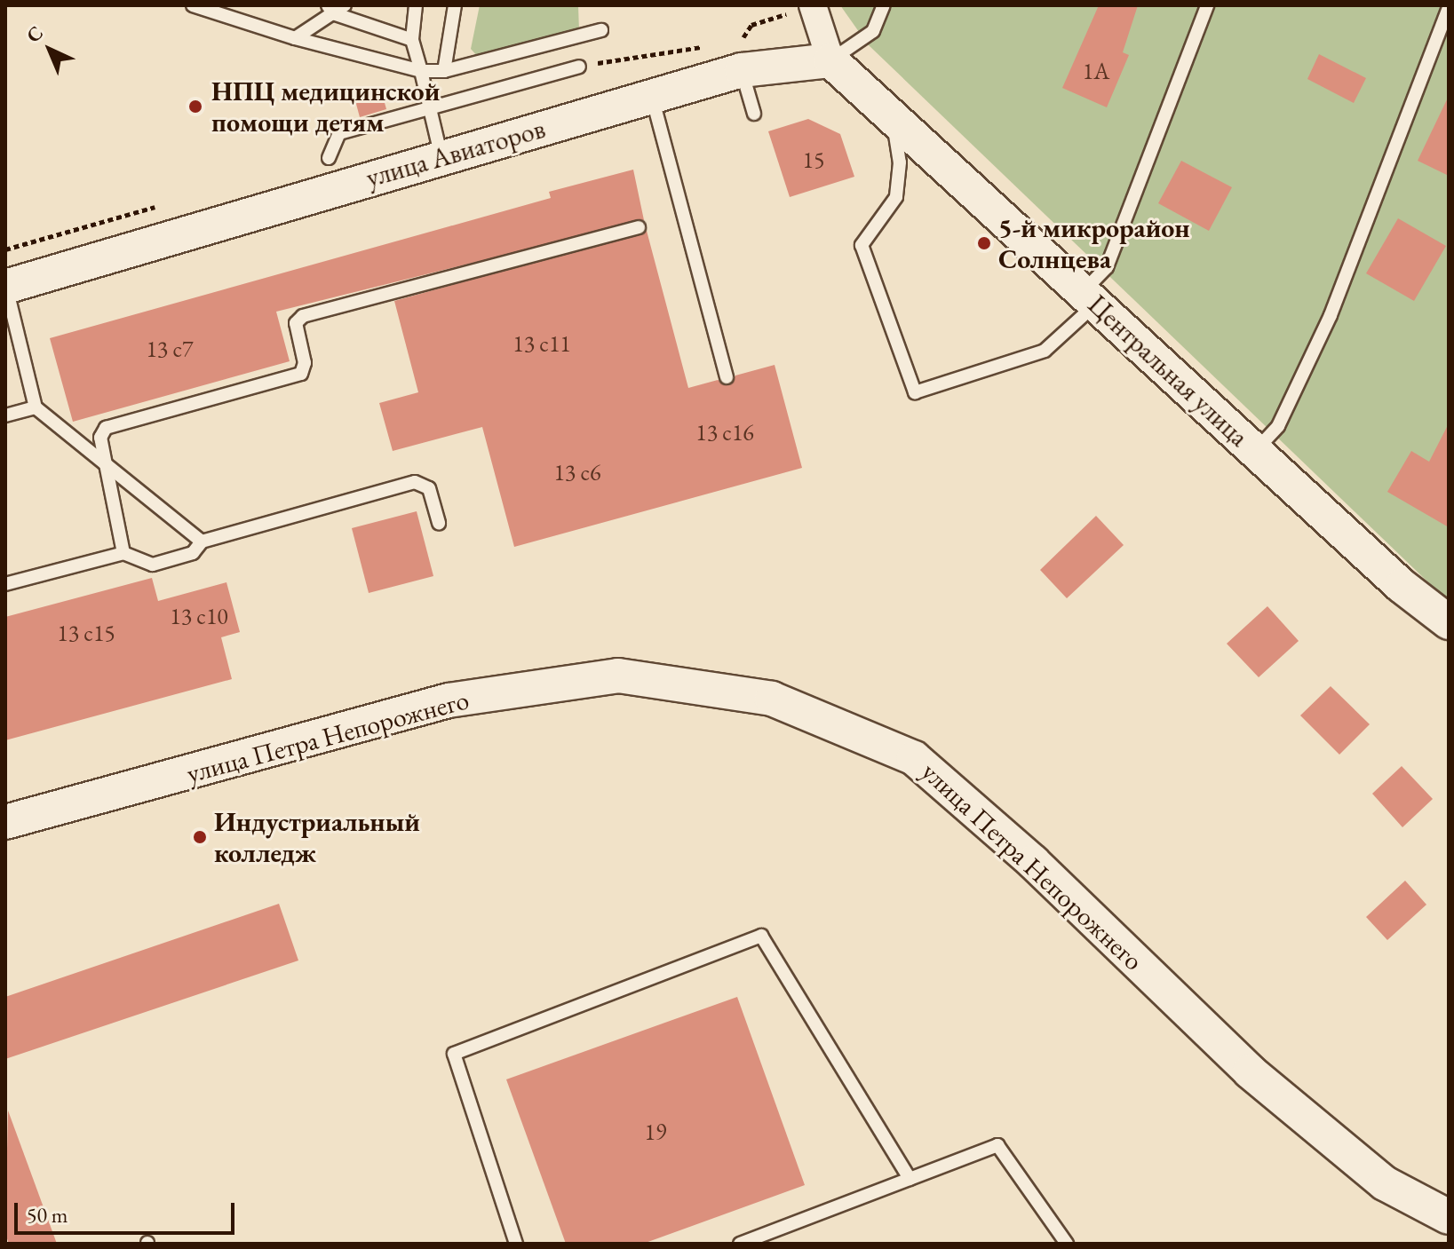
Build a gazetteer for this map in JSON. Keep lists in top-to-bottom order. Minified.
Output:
{"streets":{"street":["улица Авиаторов","Центральная улица","улица Петра Непорожнего"]},"places":["НПЦ медицинской помощи детям","5-й микрорайон Солнцева","Индустриальный колледж"],"house_numbers":["1А","15","13 c11","13 c7","13 c16","13 c6","13 c10","13 c15","19"],"scale_bar":"50 m","north":"top left"}
